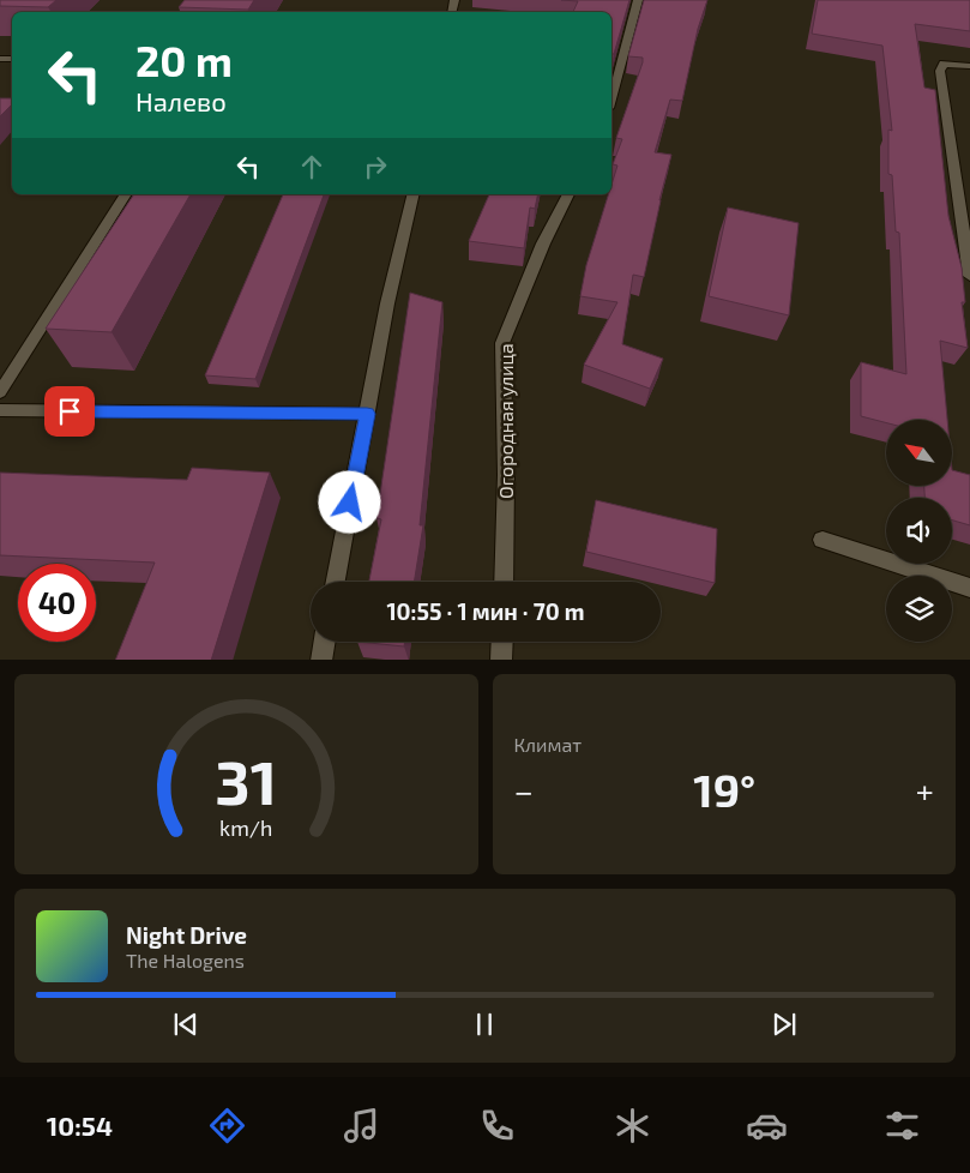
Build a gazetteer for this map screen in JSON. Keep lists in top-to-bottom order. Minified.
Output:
{"streets":{"street":["Огородная улица"]},"north":"top left","page":{"turn":["20 m","Налево"],"limit":"40","trip":"10:55 · 1 мин · 70 m","tile":"Климат","heat":["−","19°","+"],"song":["Night Drive","The Halogens"],"tabs":"10:54","gauge":["31","km/h"]}}
